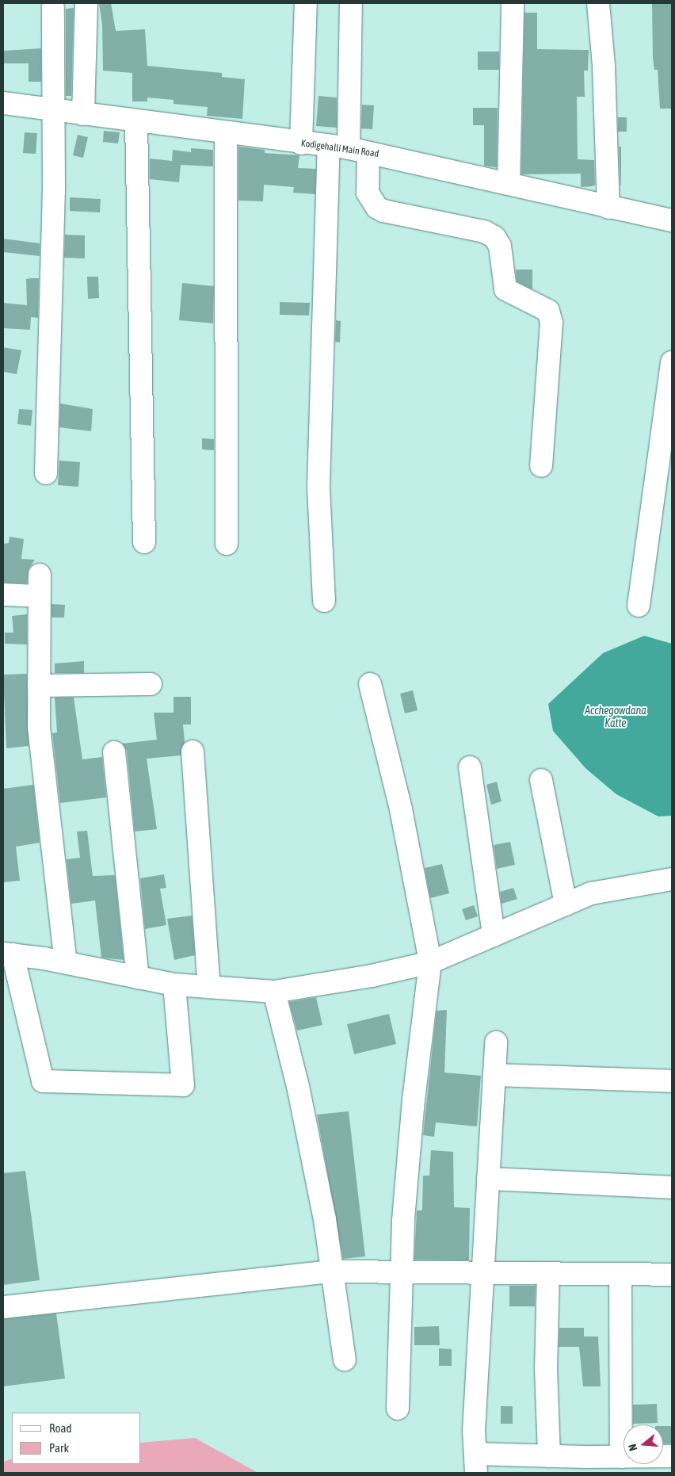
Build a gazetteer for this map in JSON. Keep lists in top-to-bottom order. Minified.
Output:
{"streets":{"street":["Kodigehalli Main Road"]},"water":["Acchegowdana Katte"],"legend":["Road","Park"],"north":"left"}
